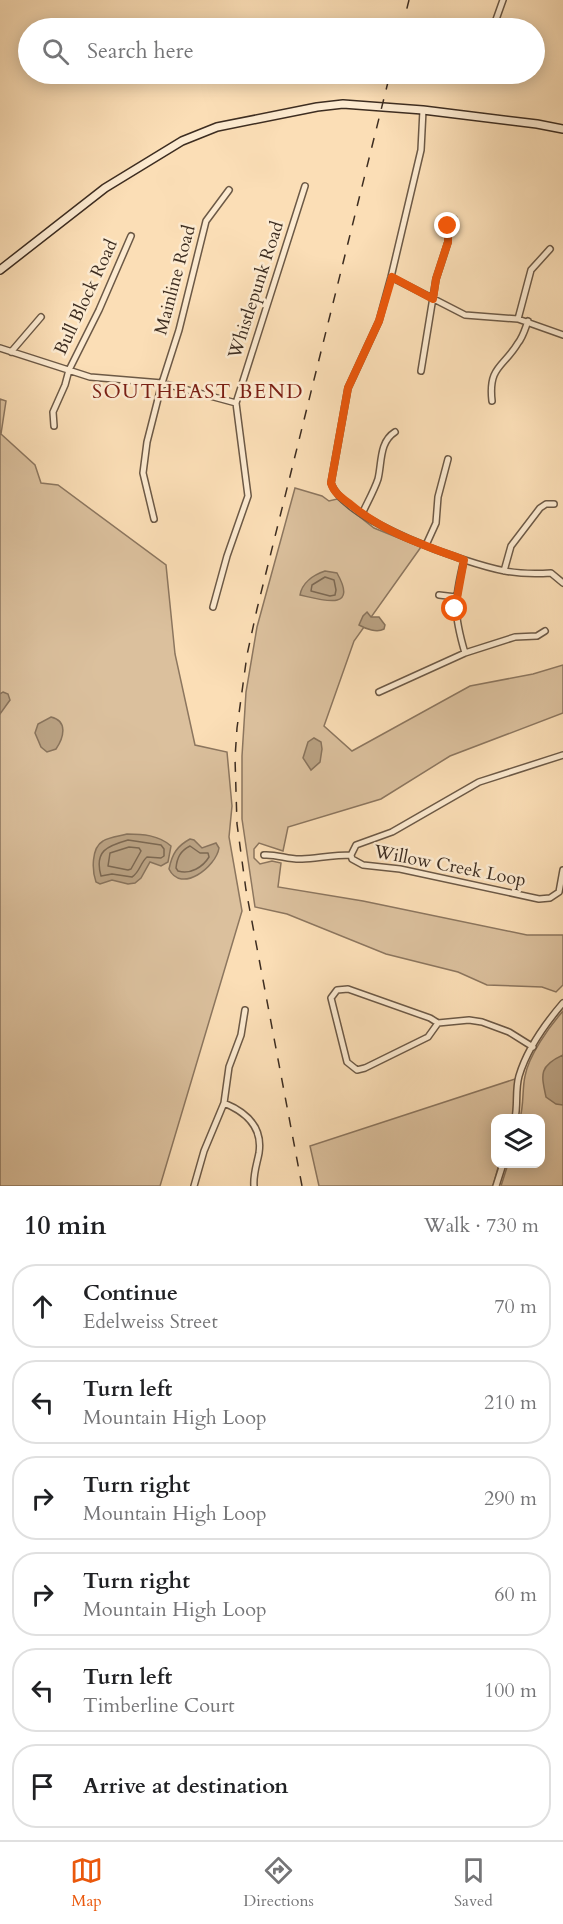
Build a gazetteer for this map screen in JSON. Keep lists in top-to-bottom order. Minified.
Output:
{"streets":{"street":["Mainline Road","Whistlepunk Road","Bull Block Road","Willow Creek Loop"]},"districts":["SOUTHEAST BEND"],"page":{"search":"Search here","heading":["10 min","Walk · 730 m"],"list":[["Continue","Edelweiss Street","70 m"],["Turn left","Mountain High Loop","210 m"],["Turn right","Mountain High Loop","290 m"],["Turn right","Mountain High Loop","60 m"],["Turn left","Timberline Court","100 m"],"Arrive at destination"],"nav":["Map","Directions","Saved"]}}
